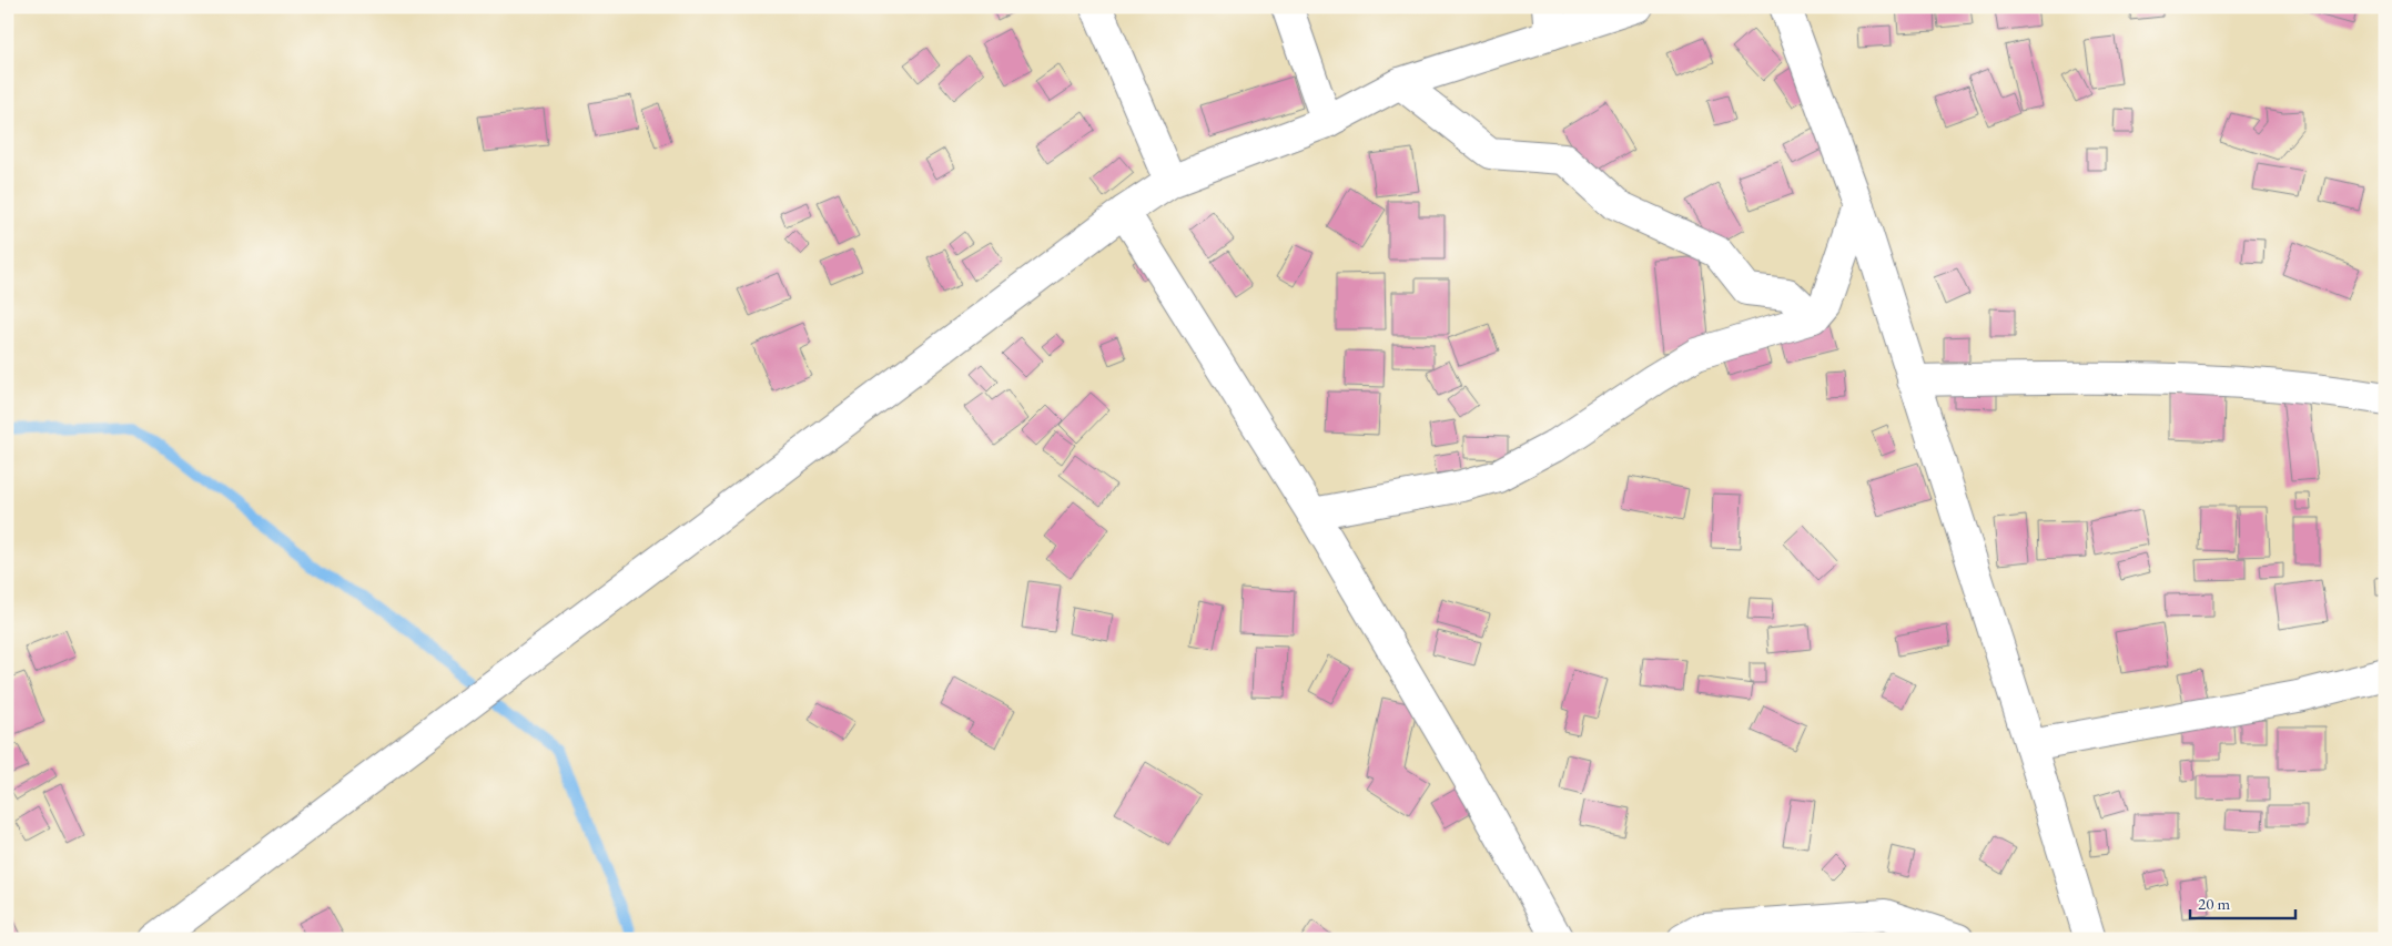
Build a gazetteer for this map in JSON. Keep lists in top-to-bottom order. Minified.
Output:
{"scale_bar":"20 m"}
